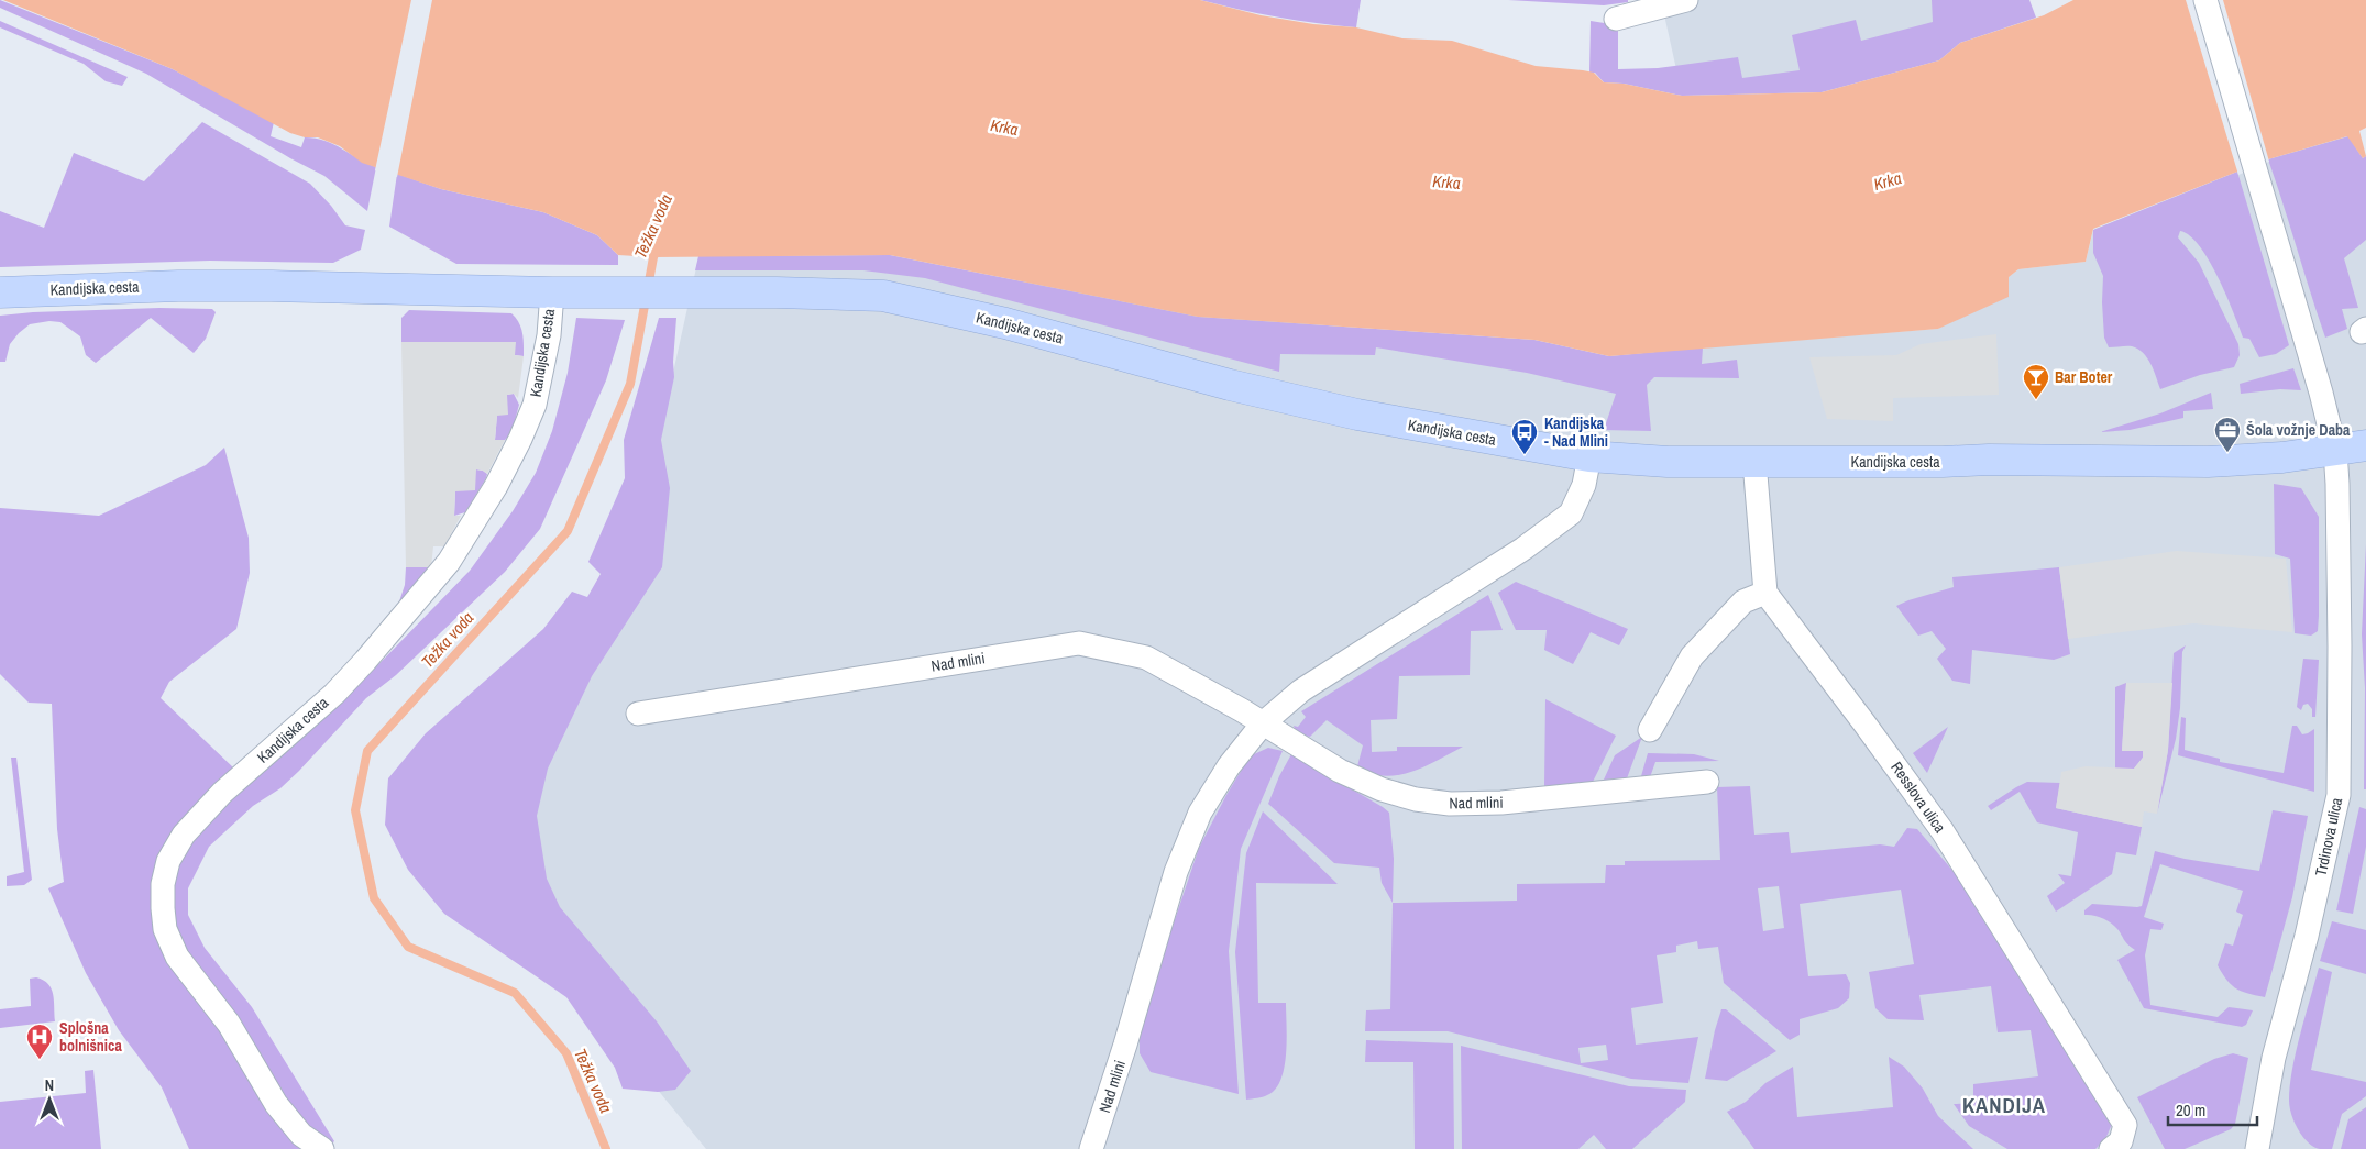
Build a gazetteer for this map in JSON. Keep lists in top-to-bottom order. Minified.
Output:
{"streets":{"main road":["Kandijska cesta"],"street":["Nad mlini","Resslova ulica","Trdinova ulica"]},"crossings":[["Kandijska cesta","Nad mlini"],["Kandijska cesta","Trdinova ulica"]],"districts":["KANDIJA"],"water":["Krka","Težka voda"],"places":{"bar":["Bar Boter"],"office":["Šola vožnje Daba"],"bus stop":["Kandijska - Nad Mlini"],"hospital":["Splošna bolnišnica"]},"scale_bar":"20 m","north":"top"}
